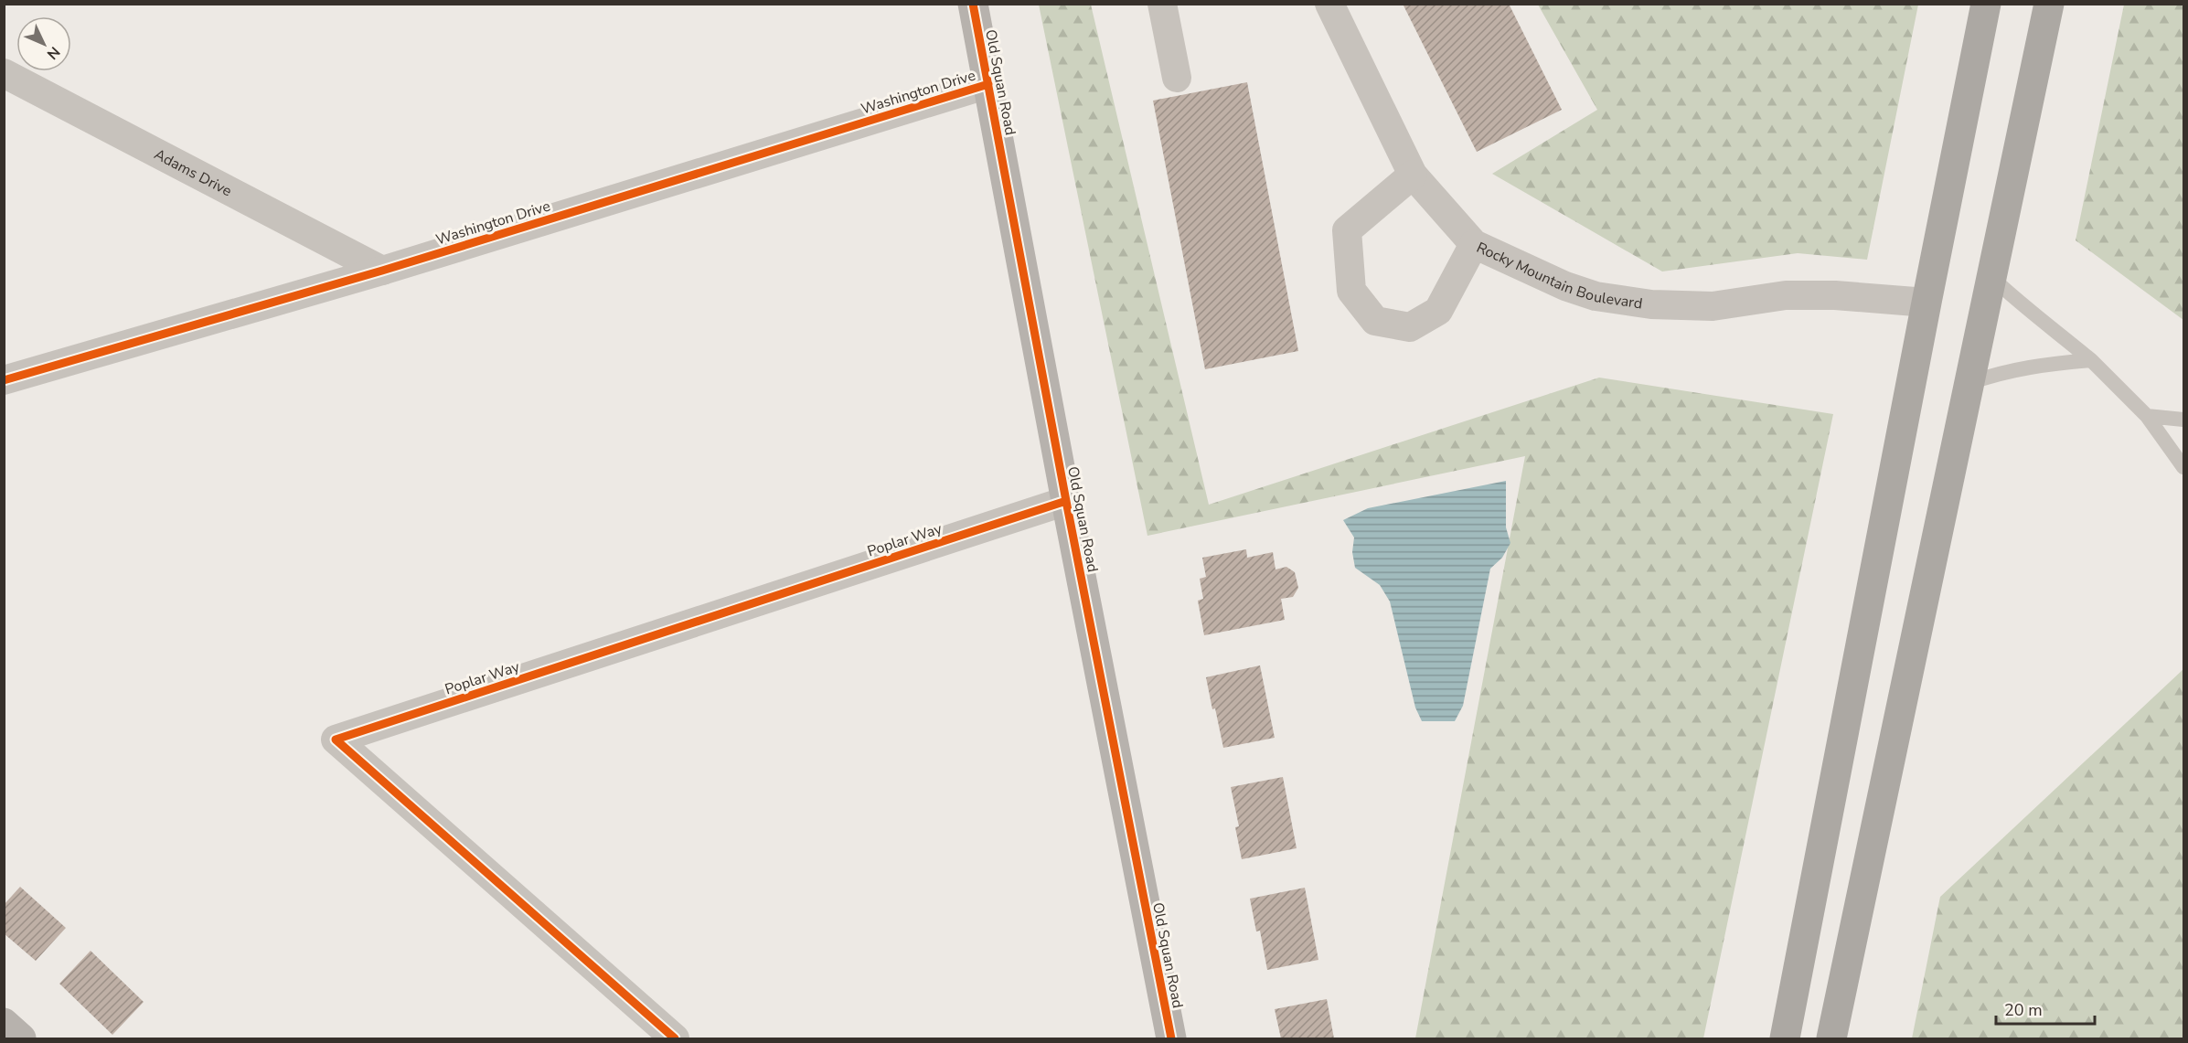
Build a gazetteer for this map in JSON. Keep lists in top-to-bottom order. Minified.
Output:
{"streets":{"street":["Old Squan Road","Washington Drive","Adams Drive","Rocky Mountain Boulevard","Poplar Way"]},"crossings":[["Old Squan Road","Washington Drive"],["Old Squan Road","Poplar Way"],["Washington Drive","Adams Drive"]],"scale_bar":"20 m","north":"bottom right"}
